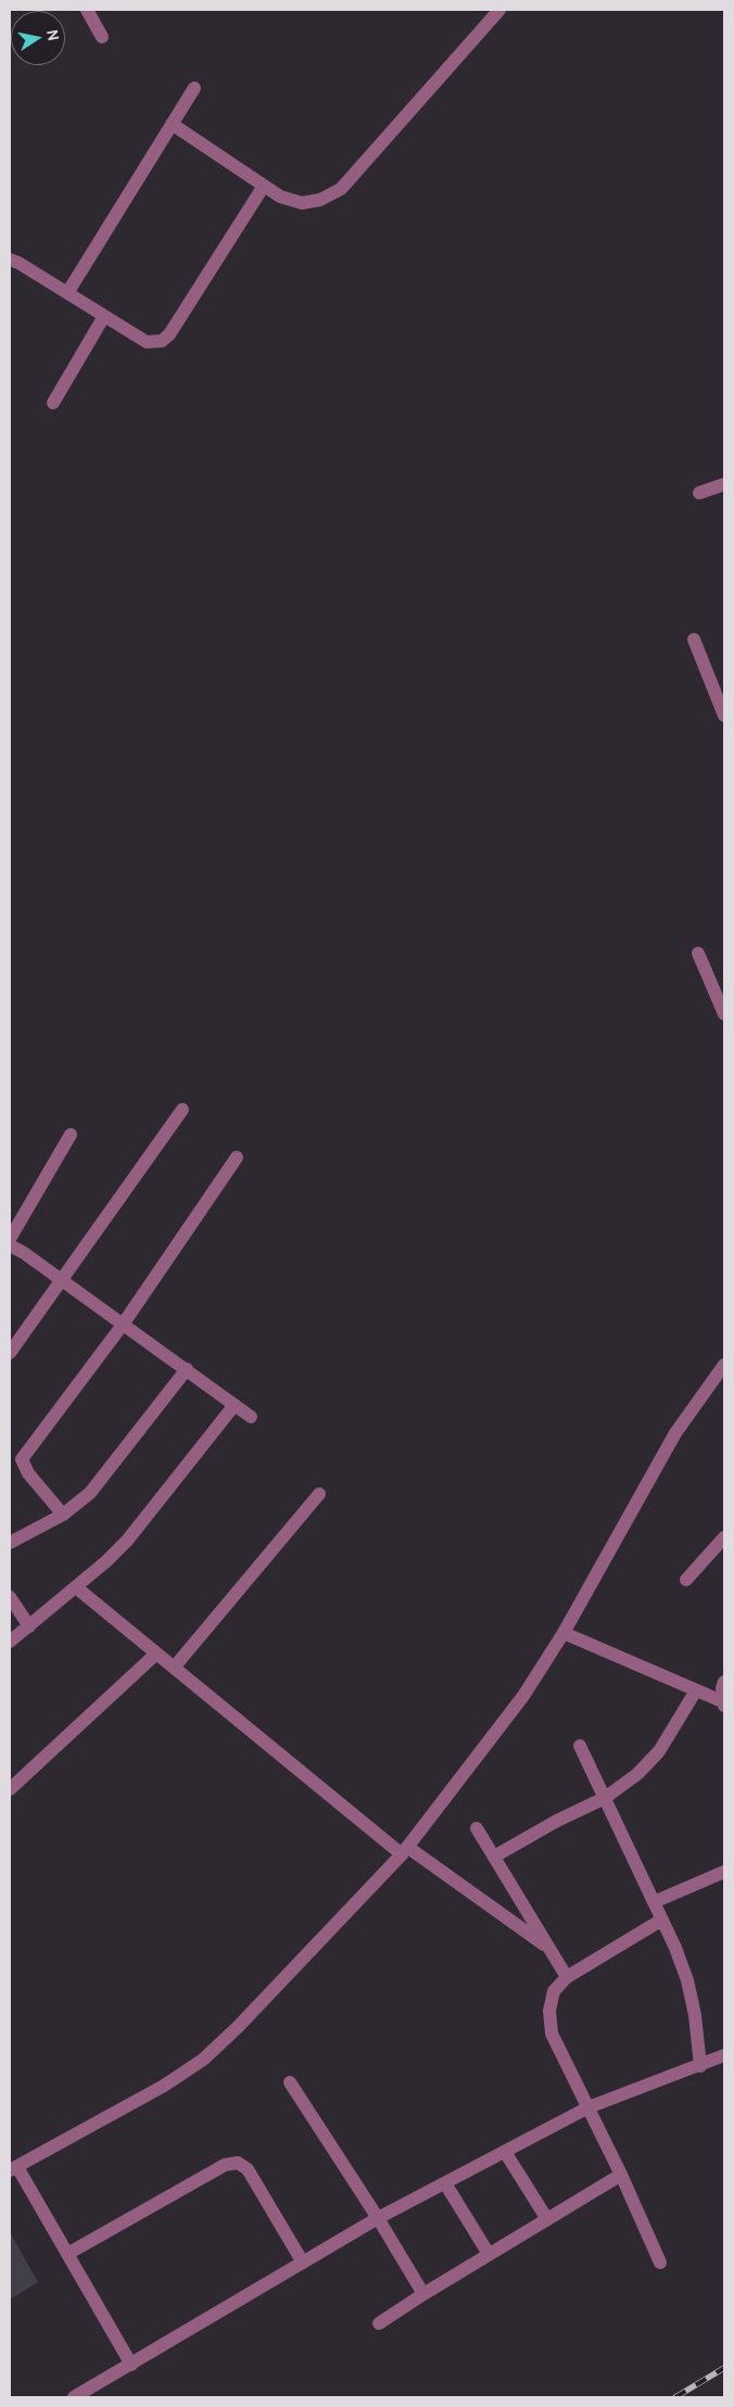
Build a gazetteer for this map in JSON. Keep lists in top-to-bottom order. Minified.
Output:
{"north":"right"}
